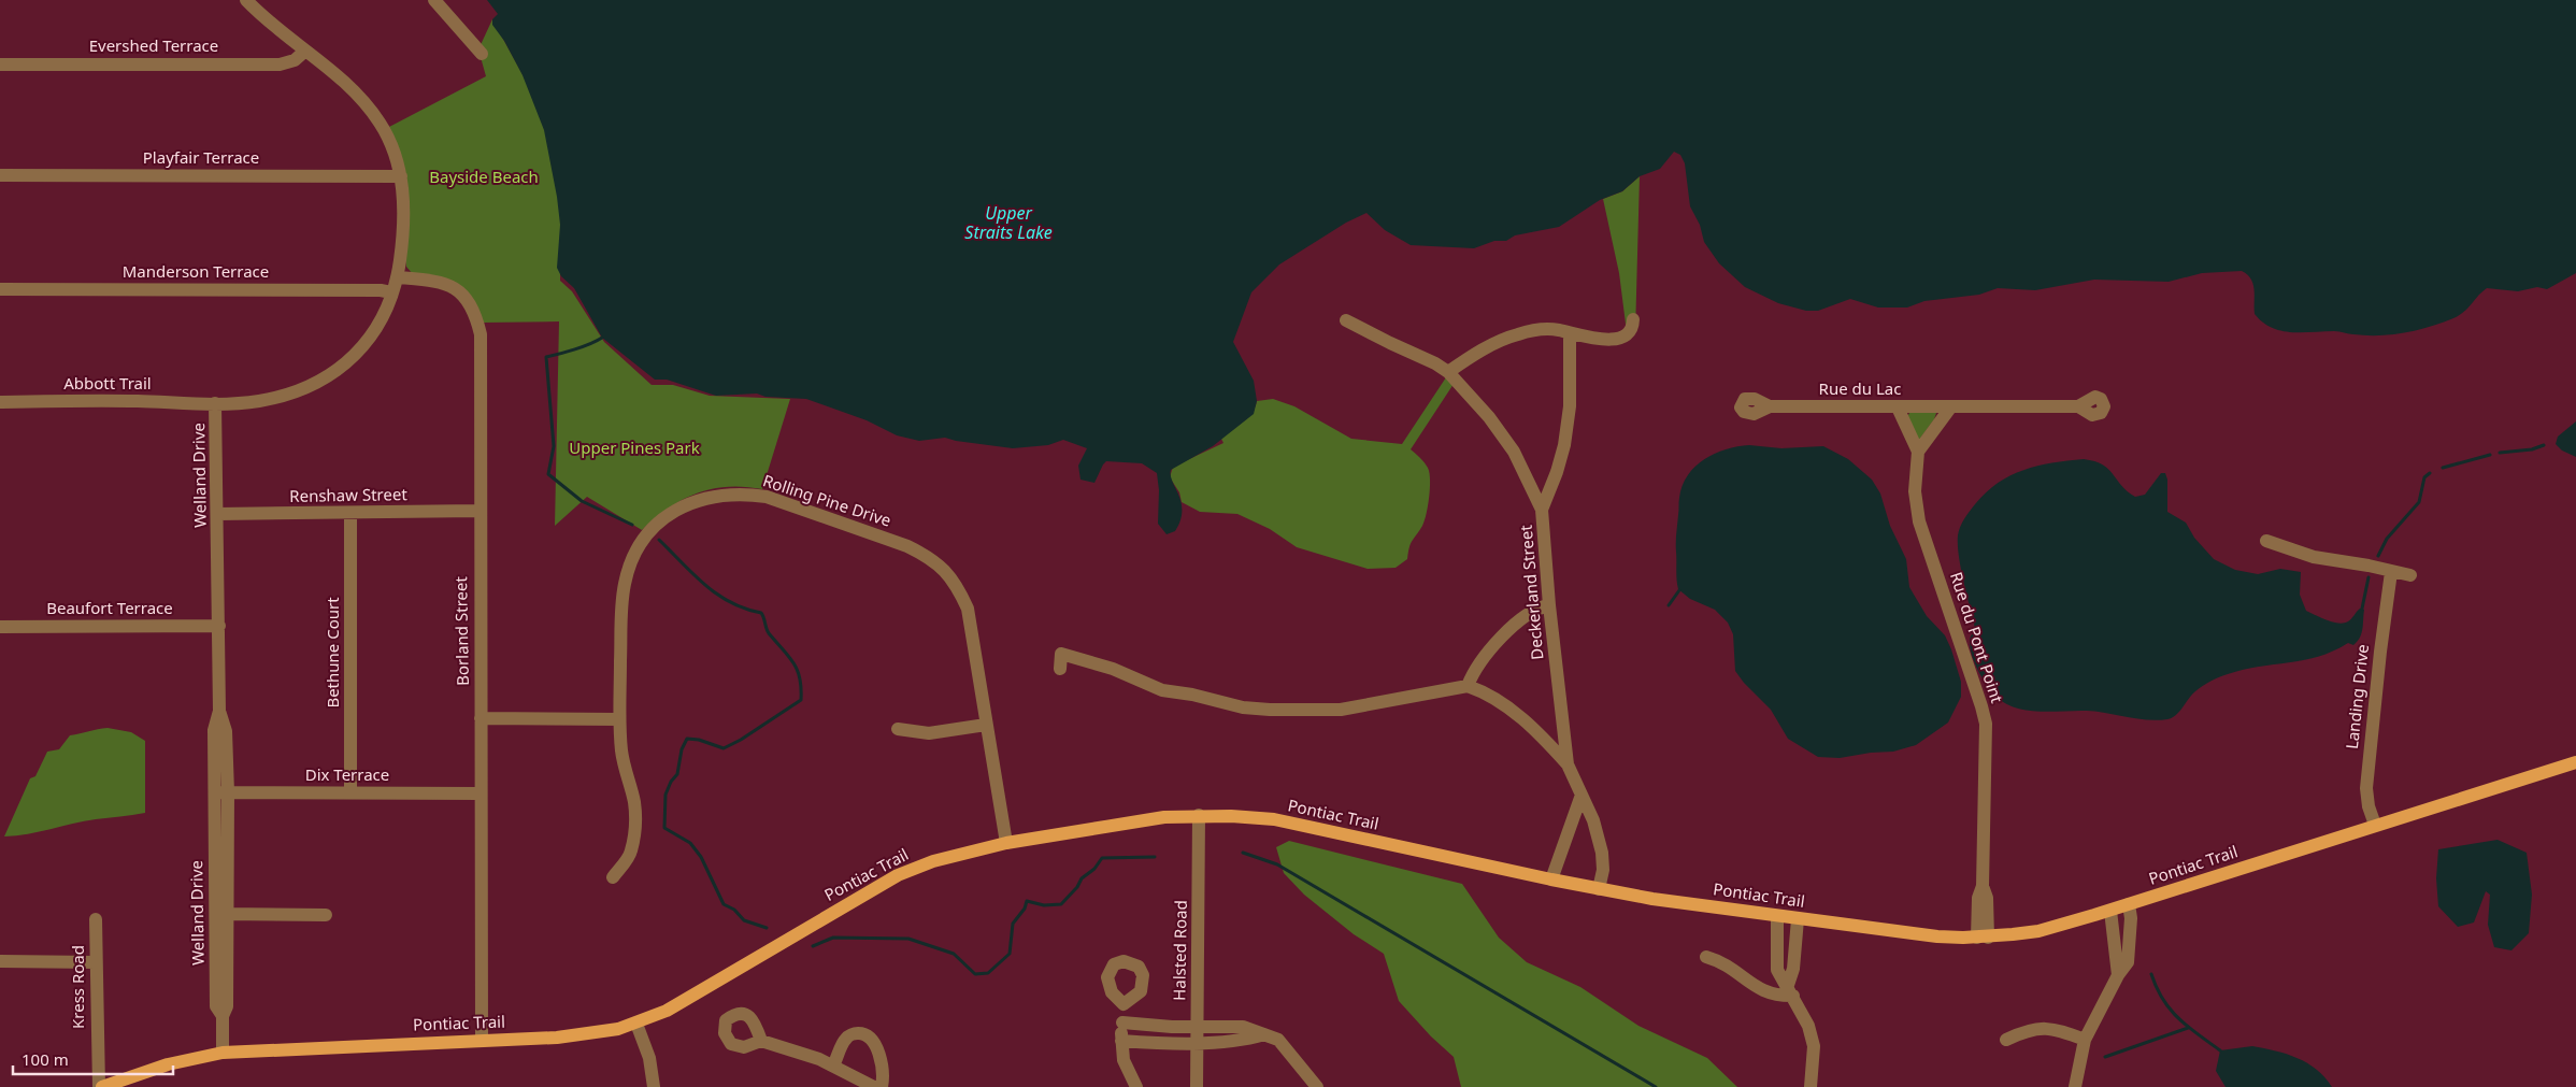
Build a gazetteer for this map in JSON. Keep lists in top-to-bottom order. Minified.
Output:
{"streets":{"main road":["Pontiac Trail"],"street":["Evershed Terrace","Playfair Terrace","Manderson Terrace","Abbott Trail","Rue du Lac","Welland Drive","Renshaw Street","Rolling Pine Drive","Deckerland Street","Beaufort Terrace","Borland Street","Rue du Pont Point","Bethune Court","Landing Drive","Dix Terrace","Halsted Road","Kress Road"]},"crossings":[["Evershed Terrace","Welland Drive"],["Playfair Terrace","Welland Drive"],["Manderson Terrace","Welland Drive"],["Abbott Trail","Welland Drive"],["Rue du Lac","Rue du Pont Point"],["Welland Drive","Renshaw Street"],["Welland Drive","Beaufort Terrace"],["Welland Drive","Borland Street"],["Welland Drive","Dix Terrace"],["Welland Drive","Pontiac Trail"],["Renshaw Street","Borland Street"],["Renshaw Street","Bethune Court"],["Rolling Pine Drive","Pontiac Trail"],["Deckerland Street","Pontiac Trail"],["Borland Street","Dix Terrace"],["Borland Street","Pontiac Trail"],["Rue du Pont Point","Pontiac Trail"],["Bethune Court","Dix Terrace"],["Landing Drive","Pontiac Trail"],["Pontiac Trail","Halsted Road"],["Pontiac Trail","Kress Road"]],"water":["Upper Straits Lake"],"parks":["Bayside Beach","Upper Pines Park"],"scale_bar":"100 m"}
